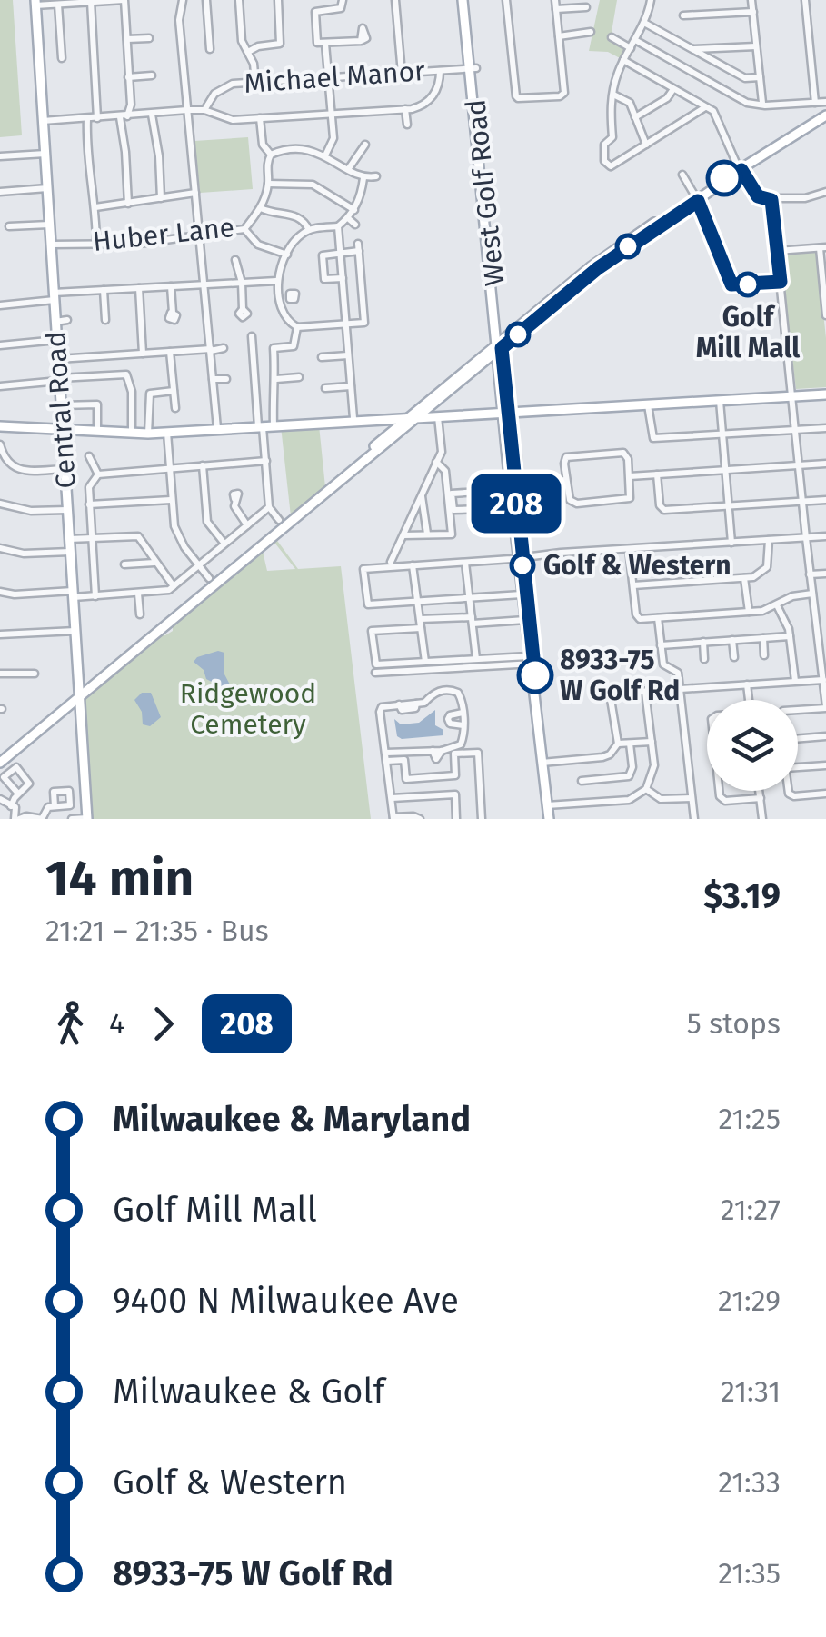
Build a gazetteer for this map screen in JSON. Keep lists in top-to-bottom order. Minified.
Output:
{"streets":{"main road":["West Golf Road","Central Road"],"street":["Michael Manor","Huber Lane"]},"crossings":[["Michael Manor","West Golf Road"],["Huber Lane","Central Road"]],"parks":["Ridgewood Cemetery"],"places":["Golf Mill Mall","Golf & Western","8933-75 W Golf Rd"],"lines":["bus line 208"],"page":{"on_map":"208","heading":["14 min","21:21 – 21:35 · Bus","$3.19"],"legs":["4","208","5 stops"],"list":[{"name":"Milwaukee & Maryland","value":"21:25"},{"name":"Golf Mill Mall","value":"21:27"},{"name":"9400 N Milwaukee Ave","value":"21:29"},{"name":"Milwaukee & Golf","value":"21:31"},{"name":"Golf & Western","value":"21:33"},{"name":"8933-75 W Golf Rd","value":"21:35"}]}}
